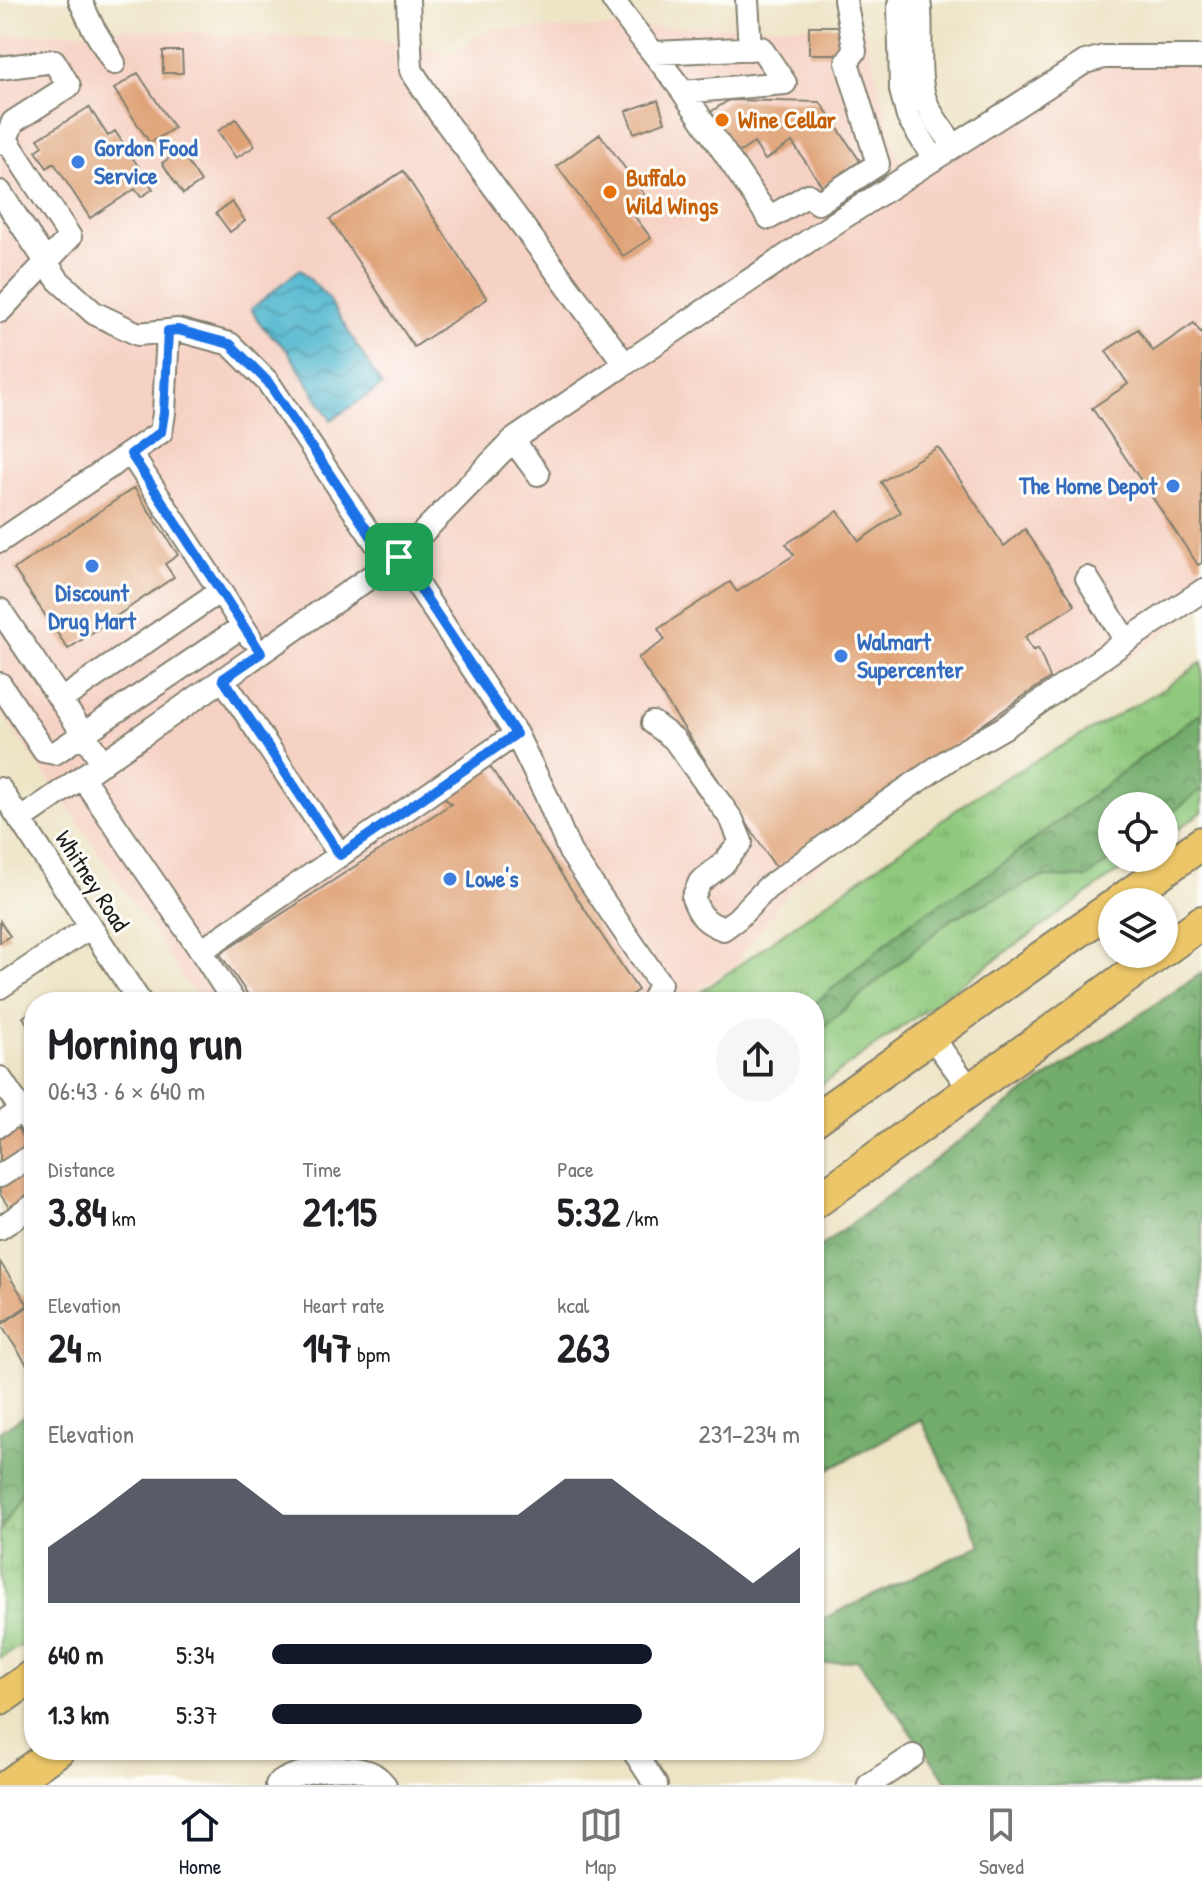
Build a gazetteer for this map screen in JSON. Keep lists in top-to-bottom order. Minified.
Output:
{"streets":{"street":["Whitney Road"]},"places":["Wine Cellar","Gordon Food Service","Buffalo Wild Wings","The Home Depot","Discount Drug Mart","Walmart Supercenter","Lowe's"],"page":{"heading":["Morning run","06:43 · 6 × 640 m"],"stats":[["Distance","3.84 km"],["Time","21:15"],["Pace","5:32 /km"],["Elevation","24 m"],["Heart rate","147 bpm"],["kcal","263"]],"chart":["Elevation","231–234 m"],"list":[{"name":"640 m","note":"5:34"},{"name":"1.3 km","note":"5:37"}],"tabs":["Home","Map","Saved"]}}
